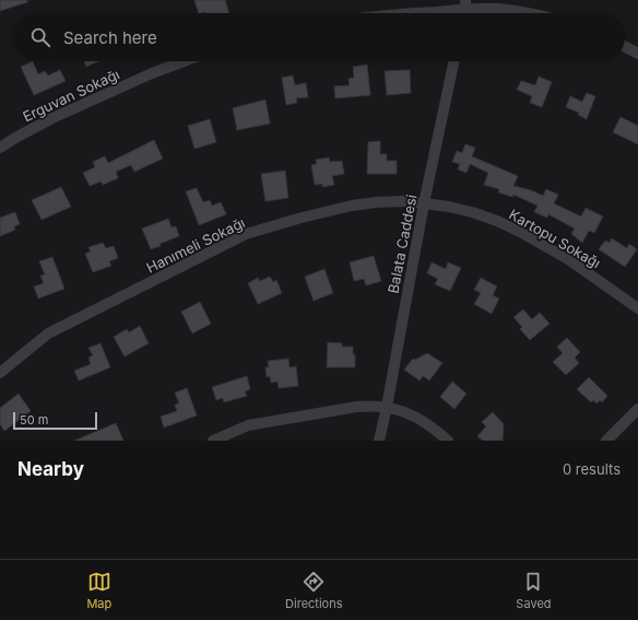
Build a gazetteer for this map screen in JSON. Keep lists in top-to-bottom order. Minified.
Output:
{"streets":{"street":["Erguvan Sokağı","Kartopu Sokağı","Balata Caddesi","Hanımeli Sokağı"]},"crossings":[["Kartopu Sokağı","Balata Caddesi"],["Kartopu Sokağı","Hanımeli Sokağı"],["Balata Caddesi","Hanımeli Sokağı"]],"scale_bar":"50 m","page":{"search":"Search here","scale":"50 m","heading":["Nearby","0 results"],"nav":["Map","Directions","Saved"]}}
